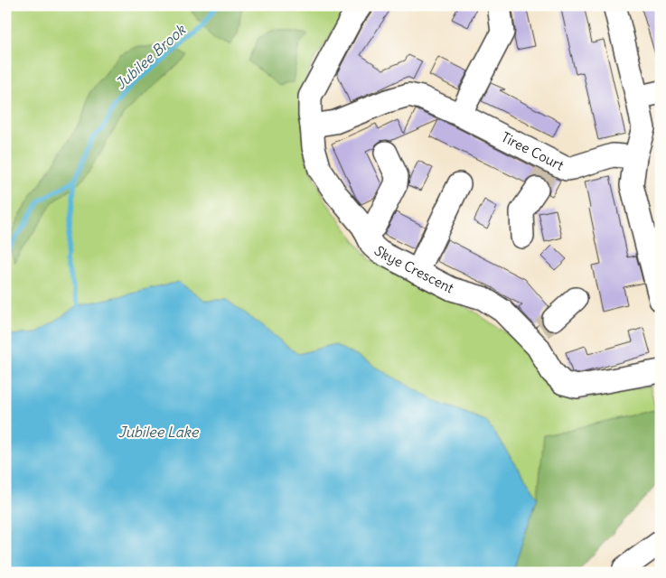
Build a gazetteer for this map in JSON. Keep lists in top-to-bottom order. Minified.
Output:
{"streets":{"street":["Tiree Court","Skye Crescent"]},"crossings":[["Tiree Court","Skye Crescent"]],"water":["Jubilee Brook","Jubilee Lake"]}
